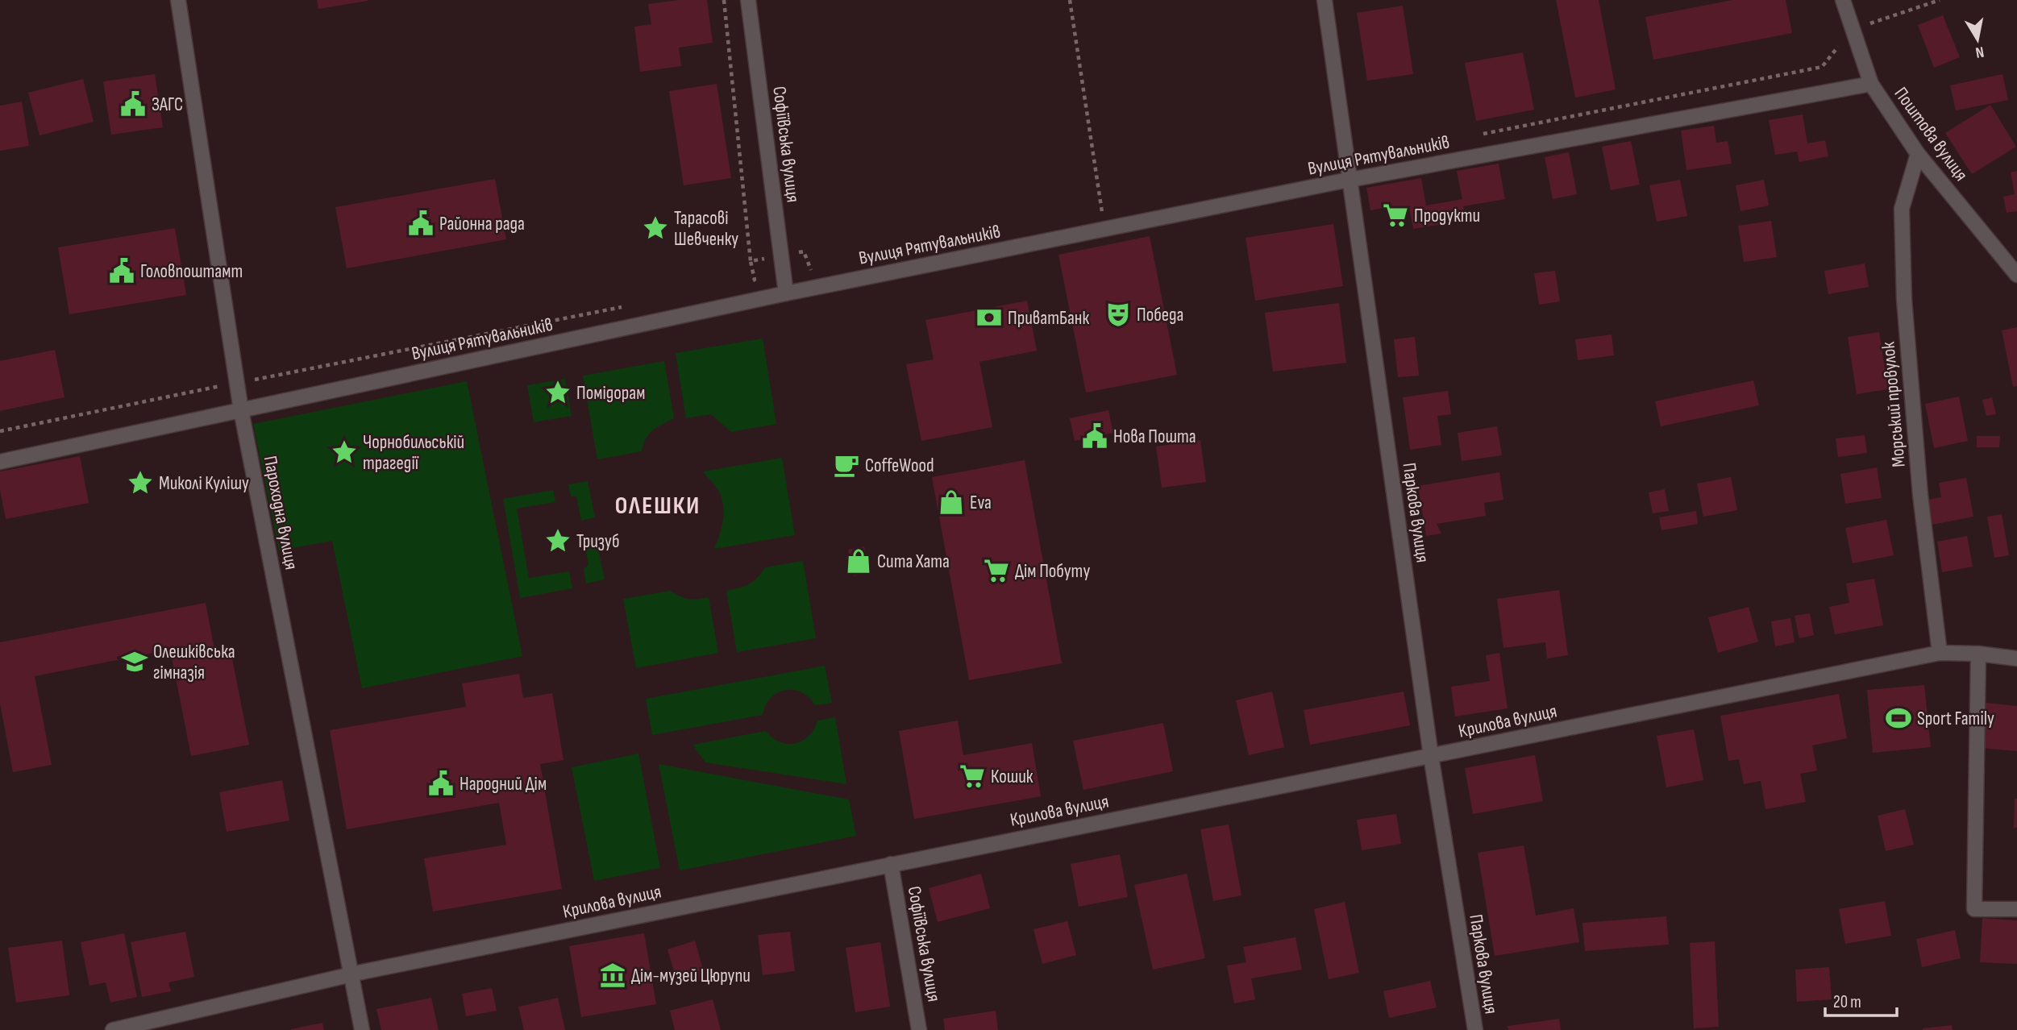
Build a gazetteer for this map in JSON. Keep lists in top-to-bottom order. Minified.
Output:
{"streets":{"street":["Поштова вулиця","Софіївська вулиця","Вулиця Рятувальників","Морський провулок","Пароходна вулиця","Паркова вулиця","Крилова вулиця"]},"crossings":[["Поштова вулиця","Вулиця Рятувальників"],["Поштова вулиця","Морський провулок"],["Софіївська вулиця","Вулиця Рятувальників"],["Софіївська вулиця","Крилова вулиця"],["Вулиця Рятувальників","Пароходна вулиця"],["Вулиця Рятувальників","Паркова вулиця"],["Морський провулок","Крилова вулиця"],["Пароходна вулиця","Крилова вулиця"],["Паркова вулиця","Крилова вулиця"]],"districts":["ОЛЕШКИ"],"places":{"public building":["ЗАГС","Районна рада","Головпоштамт","Нова Пошта","Народний Дім"],"supermarket":["Продукти","Дім Побуту","Кошик"],"place":["Тарасові Шевченку","Помідорам","Чорнобильській трагедії","Миколі Кулішу","Тризуб"],"theatre":["Победа"],"bank":["ПриватБанк"],"cafe":["CoffeWood"],"shop":["Eva","Сита Хата"],"school or university":["Олешківська гімназія"],"sports":["Sport Family"],"museum":["Дім-музей Цюрупи"]},"scale_bar":"20 m","north":"bottom"}
